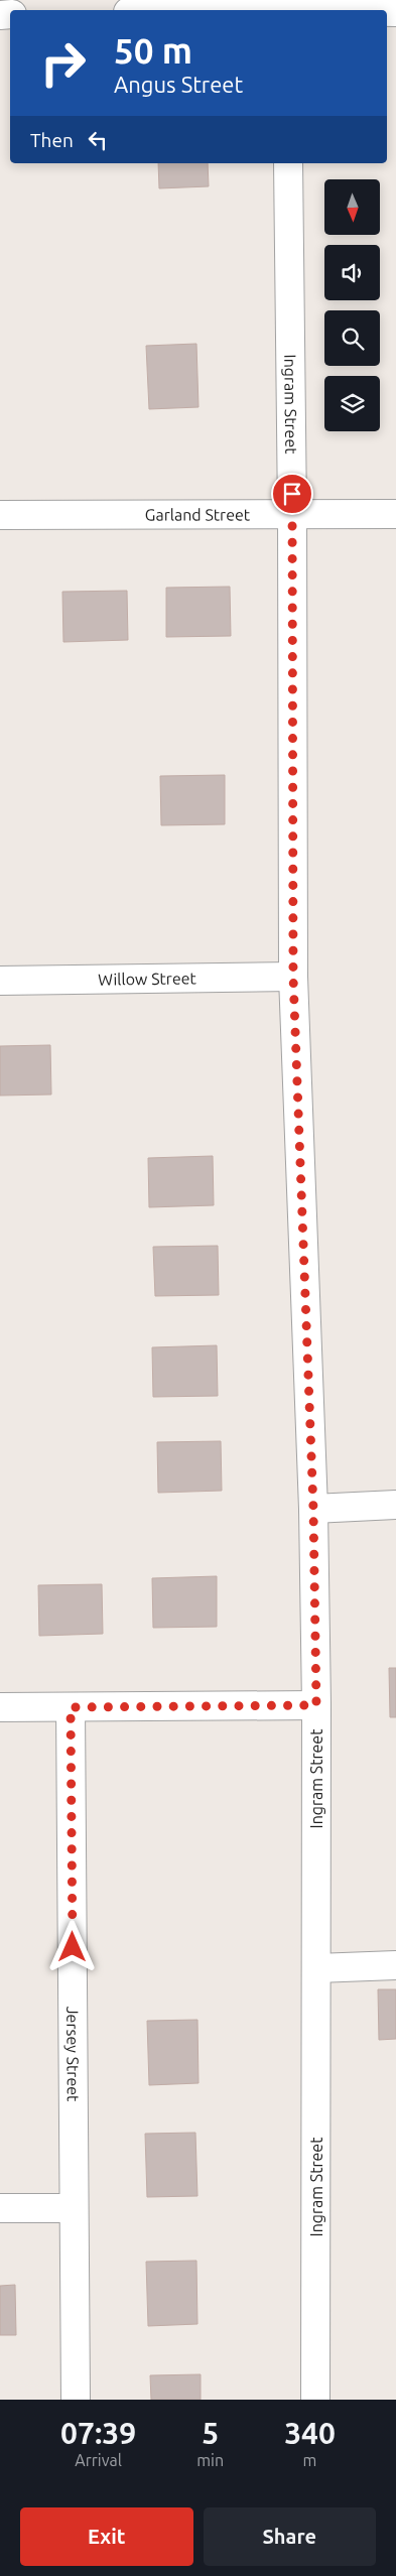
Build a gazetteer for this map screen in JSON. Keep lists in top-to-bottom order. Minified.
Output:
{"streets":{"street":["Ingram Street","Garland Street","Willow Street","Jersey Street"]},"crossings":[["Ingram Street","Garland Street"],["Ingram Street","Willow Street"]],"north":"bottom","page":{"turn":["50 m","Angus Street"],"then":"Then","eta":["07:39","Arrival","5","min","340","m"],"buttons":["Exit","Share"]}}
